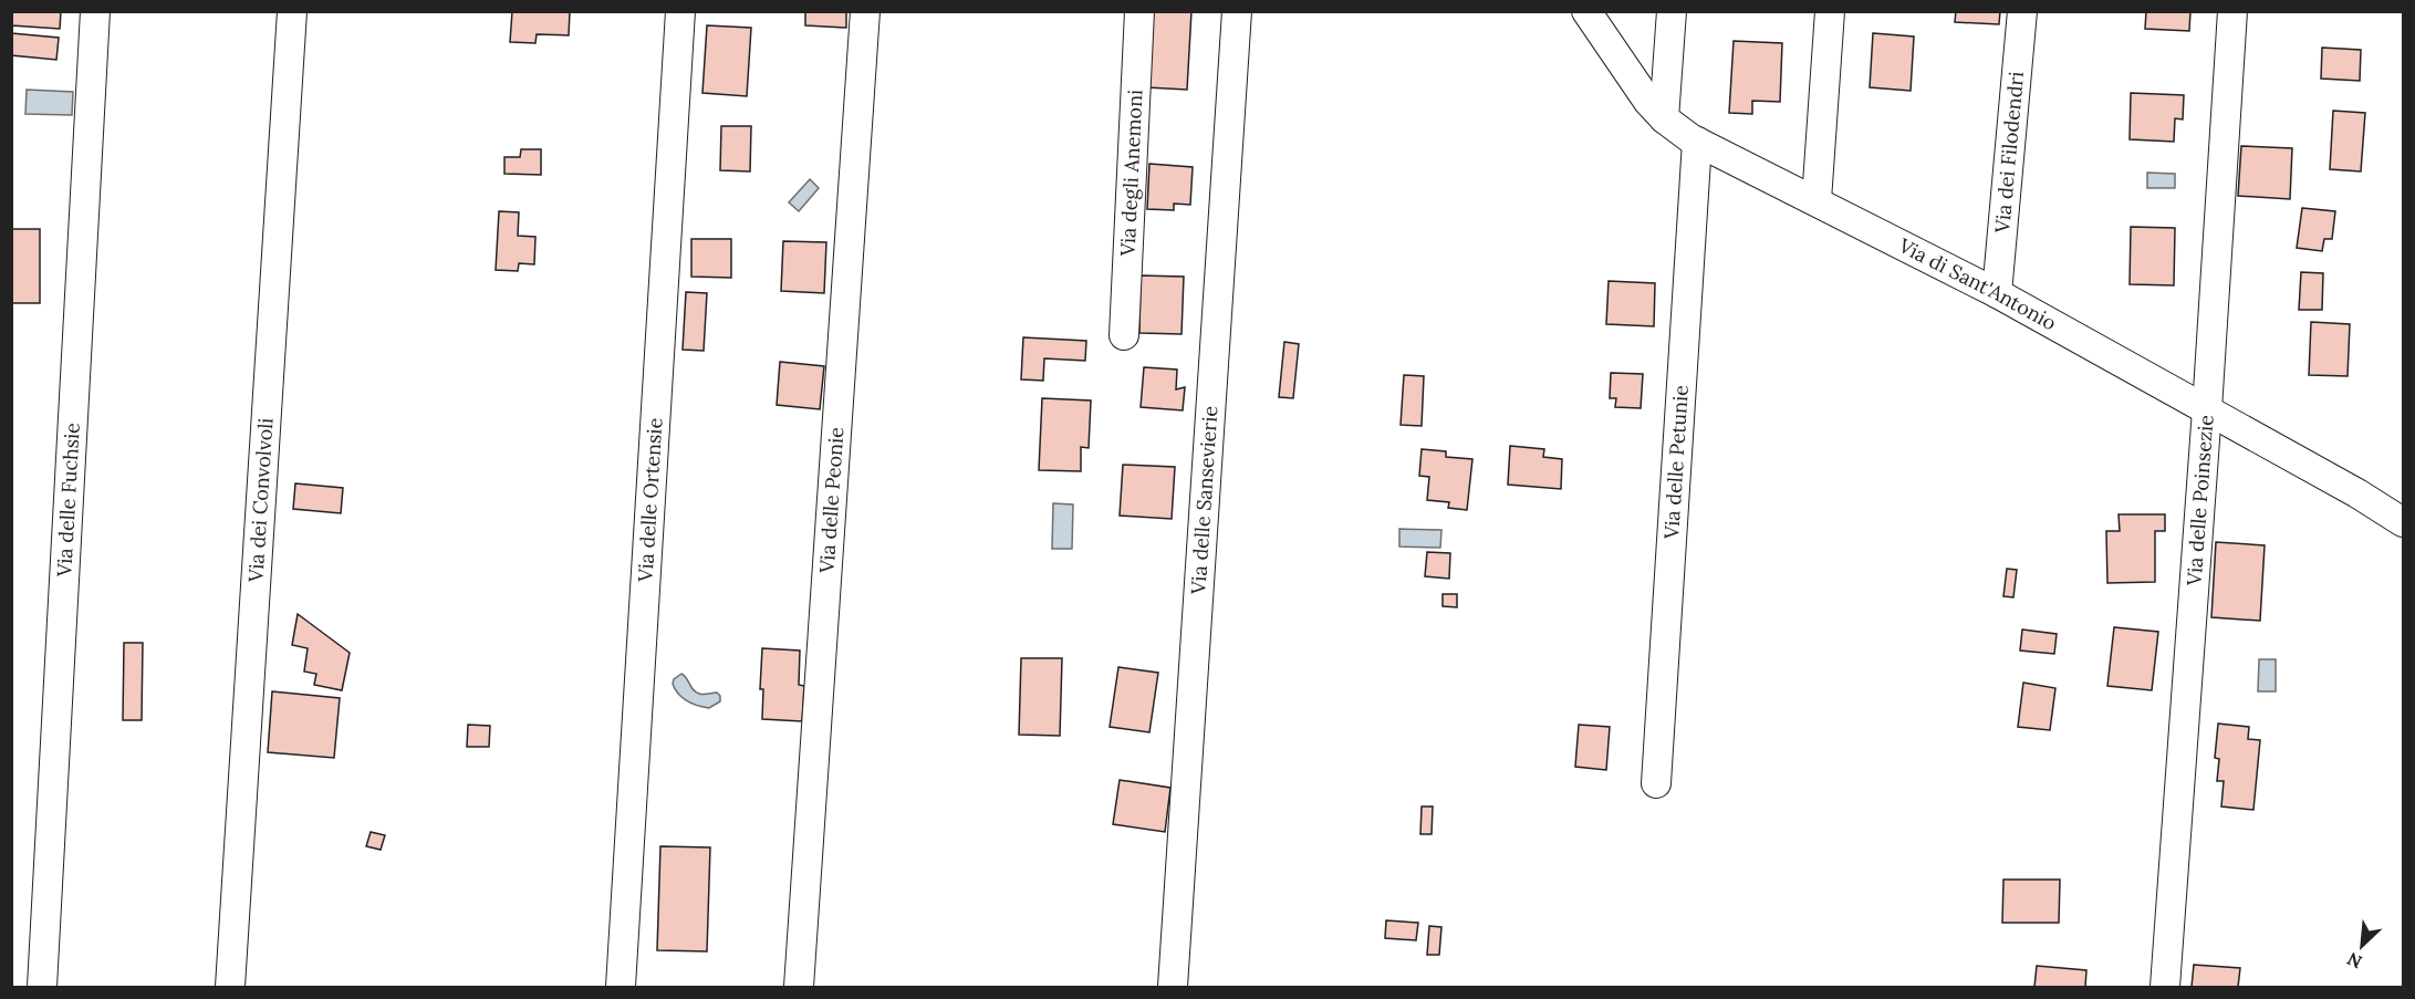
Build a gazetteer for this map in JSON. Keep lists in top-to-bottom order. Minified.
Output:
{"streets":{"street":["Via dei Filodendri","Via degli Anemoni","Via di Sant'Antonio","Via delle Petunie","Via delle Fuchsie","Via dei Convolvoli","Via delle Ortensie","Via delle Peonie","Via delle Sansevierie","Via delle Poinsezie"]},"crossings":[["Via dei Filodendri","Via di Sant'Antonio"],["Via di Sant'Antonio","Via delle Petunie"],["Via di Sant'Antonio","Via delle Poinsezie"]],"north":"bottom left"}
